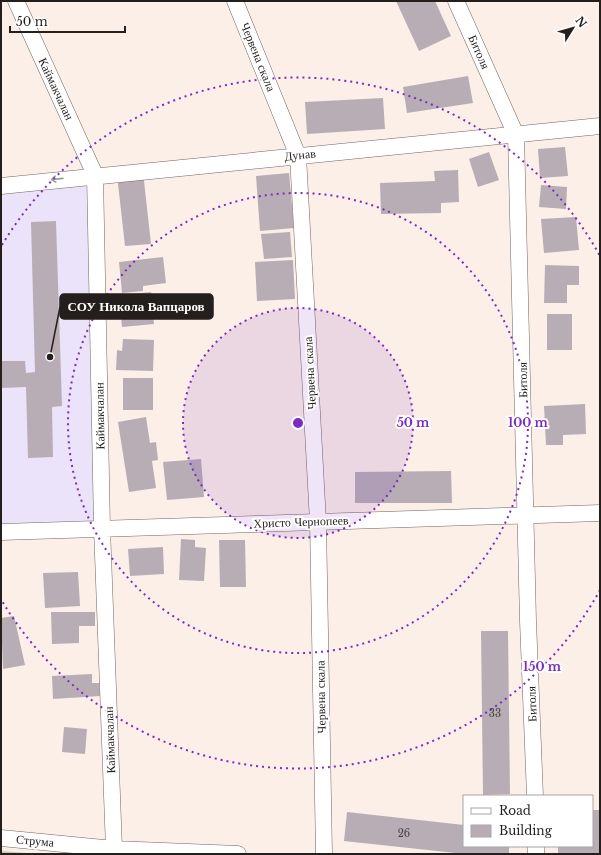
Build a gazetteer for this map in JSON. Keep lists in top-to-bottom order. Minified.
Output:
{"streets":{"street":["Битоля","Червена скала","Каймакчалан","Дунав","Христо Чернопеев","Струма"]},"crossings":[["Битоля","Дунав"],["Битоля","Христо Чернопеев"],["Червена скала","Дунав"],["Червена скала","Христо Чернопеев"],["Каймакчалан","Дунав"],["Каймакчалан","Христо Чернопеев"],["Каймакчалан","Струма"]],"places":["СОУ Никола Вапцаров"],"house_numbers":["33","26"],"legend":["Road","Building"],"scale_bar":"50 m","north":"top right","rings":["50 m","100 m","150 m"]}
